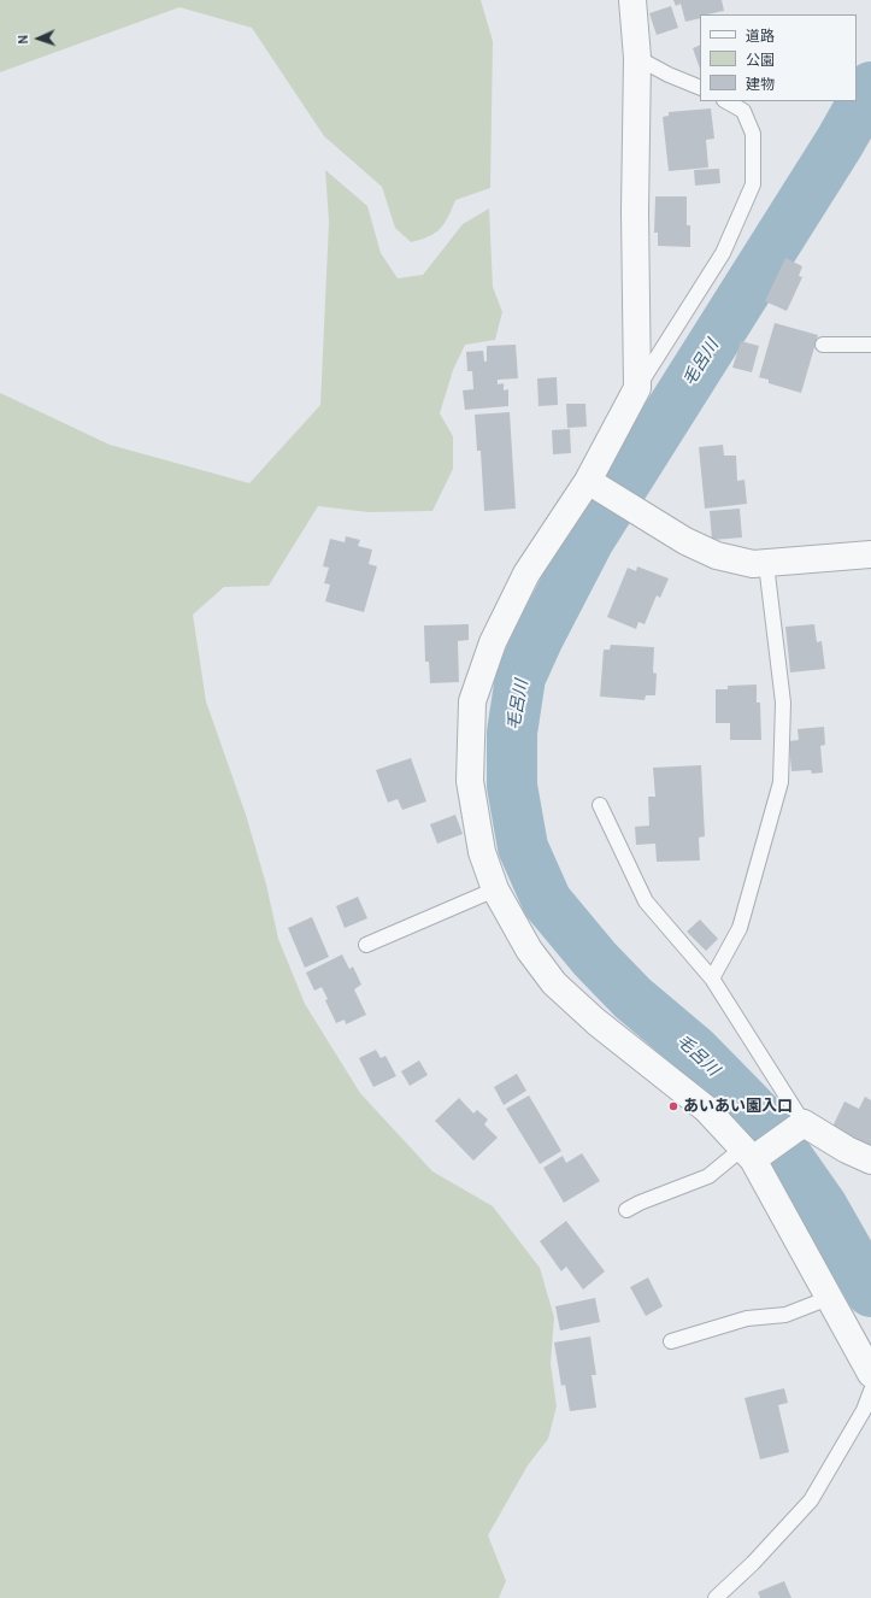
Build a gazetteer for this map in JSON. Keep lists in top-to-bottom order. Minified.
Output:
{"water":["毛呂川"],"places":["あいあい園入口"],"legend":["道路","公園","建物"],"north":"left"}
